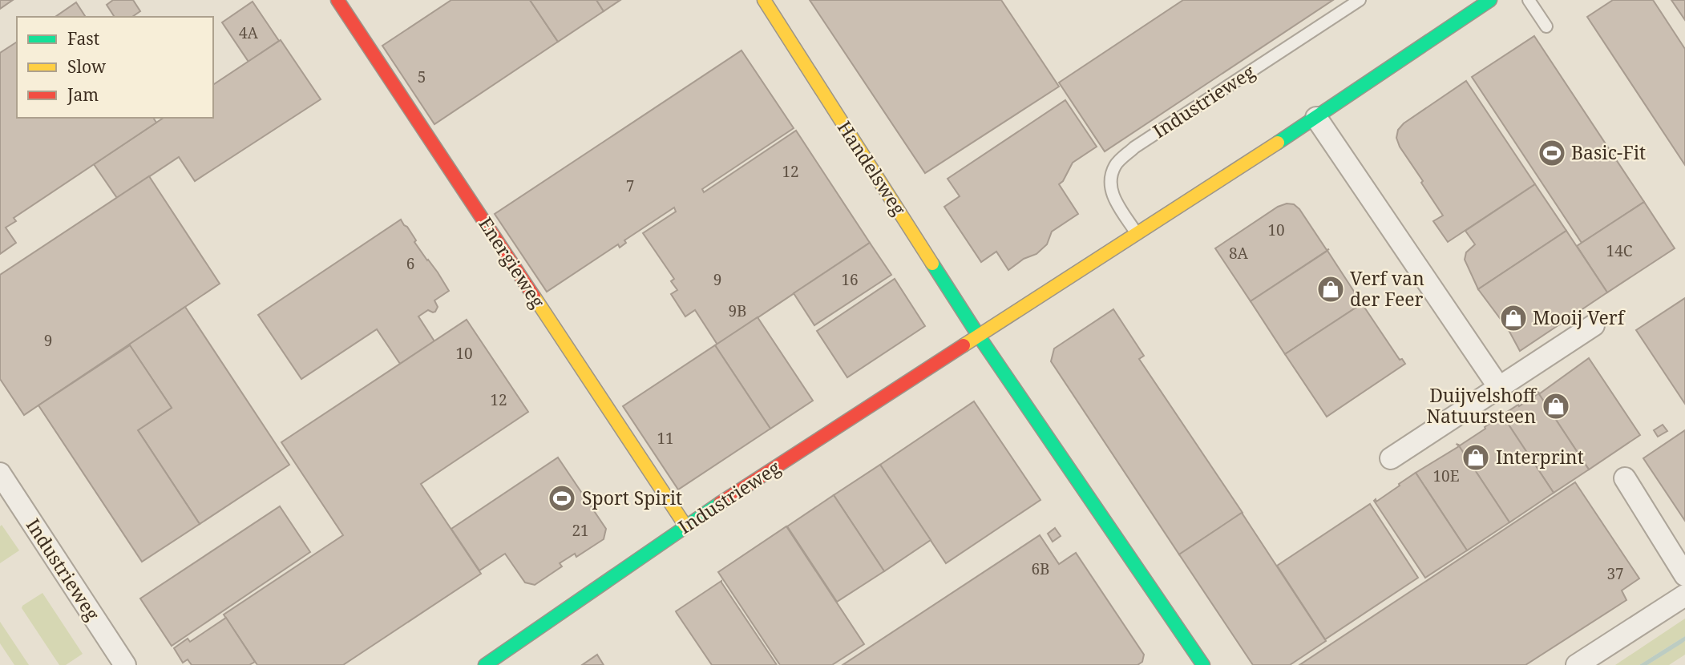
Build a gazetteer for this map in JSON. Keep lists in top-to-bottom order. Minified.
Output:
{"streets":{"street":["Industrieweg","Handelsweg","Energieweg"]},"crossings":[["Industrieweg","Handelsweg"],["Industrieweg","Energieweg"]],"places":{"sports":["Basic-Fit","Sport Spirit"],"shop":["Verf van der Feer","Mooij Verf","Duijvelshoff Natuursteen","Interprint"]},"house_numbers":["4A","5","12","7","10","14C","8A","6","9","16","9B","9","10","12","11","10E","21","6B","37"],"legend":["Fast","Slow","Jam"]}
